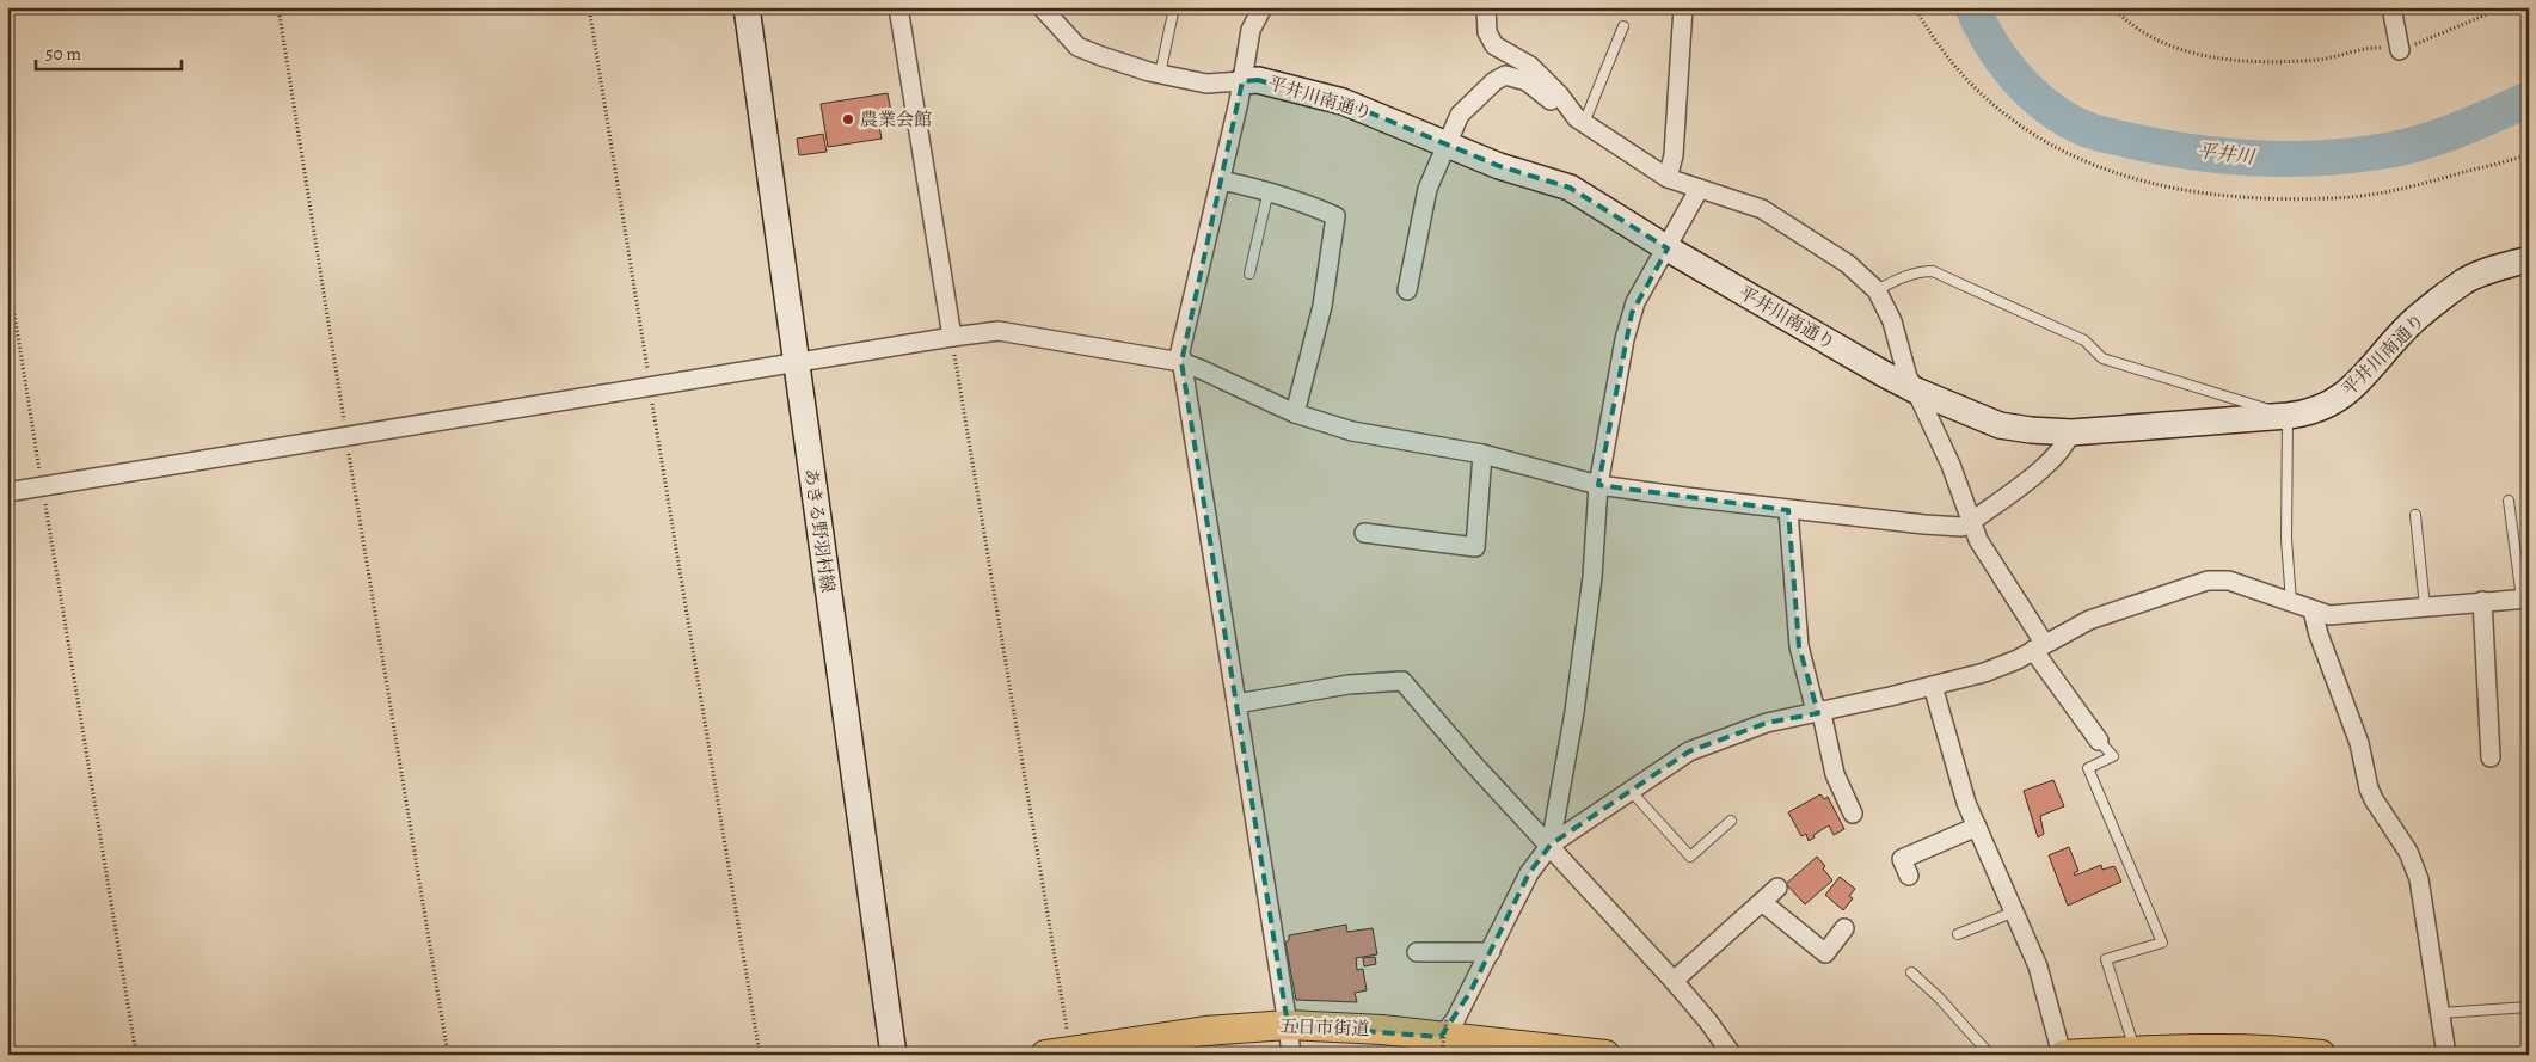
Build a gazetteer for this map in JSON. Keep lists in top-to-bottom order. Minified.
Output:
{"streets":{"main road":["五日市街道"],"street":["平井川南通り","あきる野羽村線"]},"water":["平井川"],"places":["農業会館"],"scale_bar":"50 m"}
